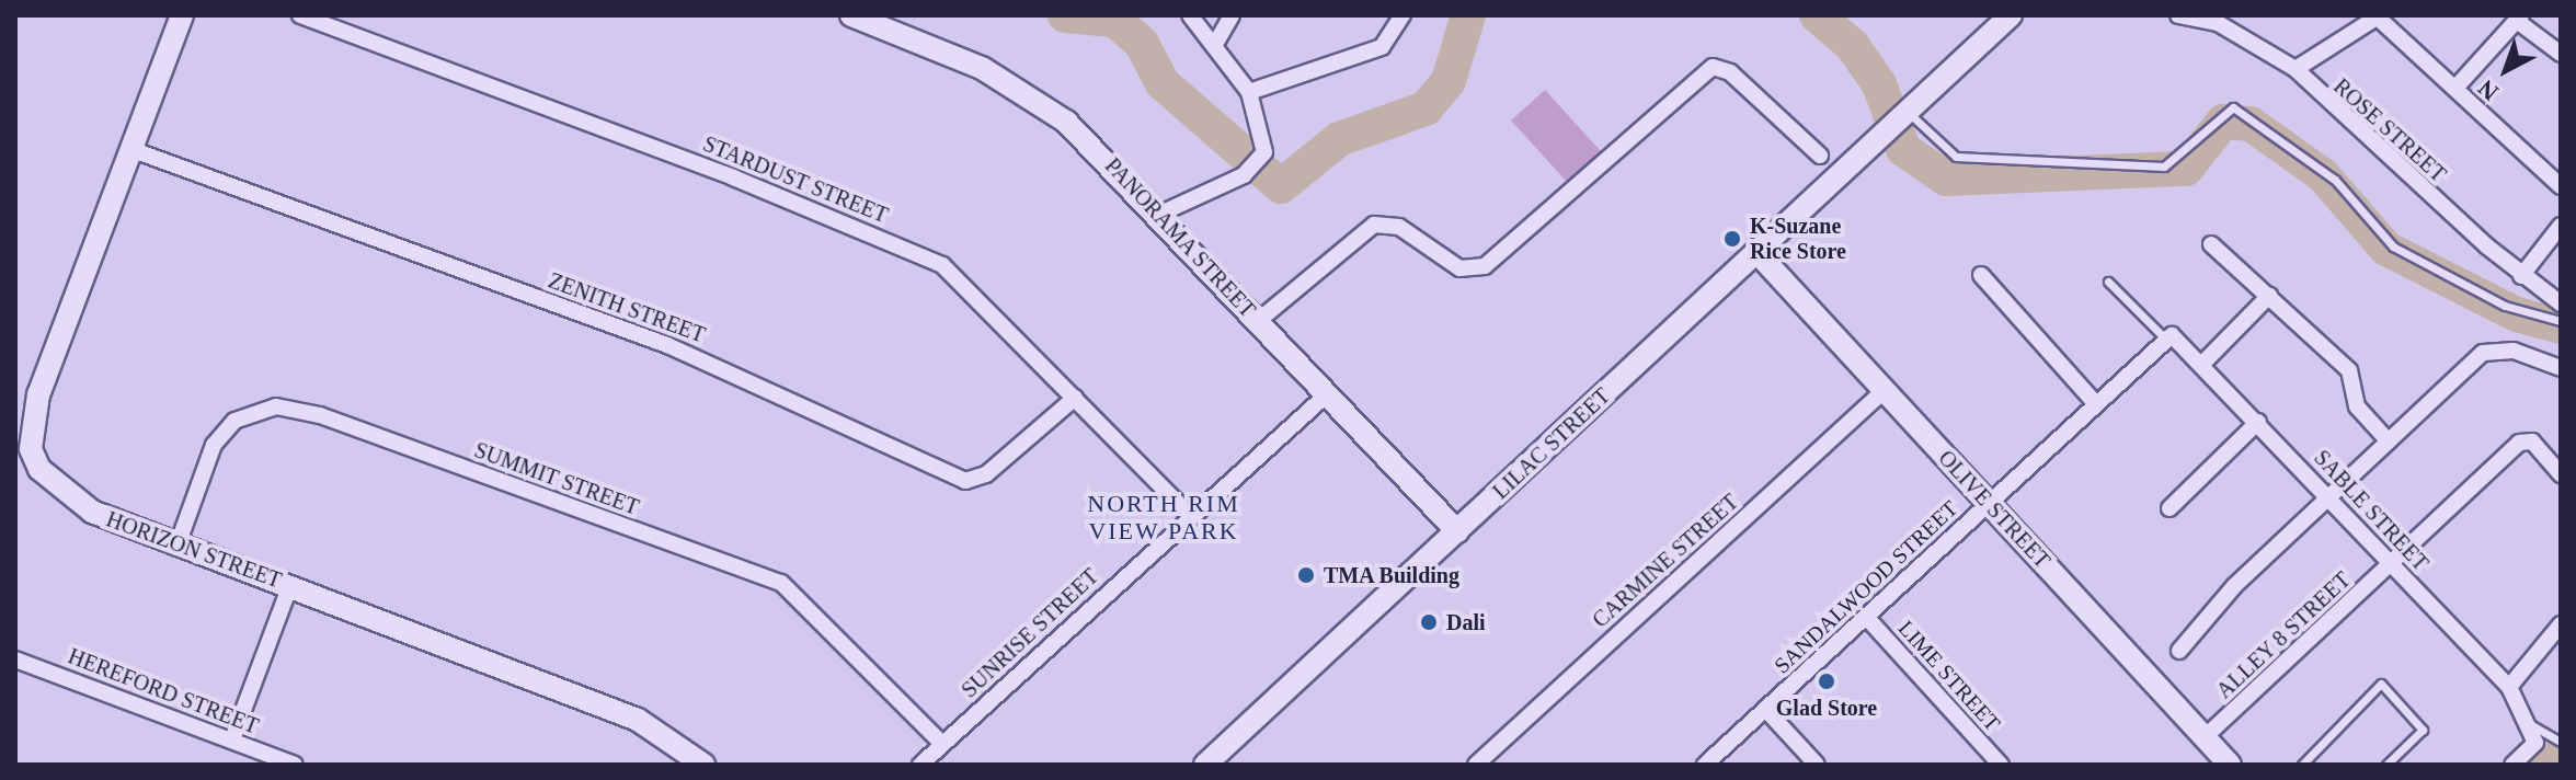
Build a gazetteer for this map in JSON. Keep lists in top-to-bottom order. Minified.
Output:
{"streets":{"street":["ROSE STREET","STARDUST STREET","PANORAMA STREET","ZENITH STREET","LILAC STREET","SUMMIT STREET","OLIVE STREET","SABLE STREET","HORIZON STREET","CARMINE STREET","SANDALWOOD STREET","SUNRISE STREET","ALLEY 8 STREET","LIME STREET","HEREFORD STREET"]},"crossings":[["STARDUST STREET","ZENITH STREET"],["STARDUST STREET","SUNRISE STREET"],["PANORAMA STREET","LILAC STREET"],["PANORAMA STREET","SUNRISE STREET"],["ZENITH STREET","HORIZON STREET"],["LILAC STREET","OLIVE STREET"],["SUMMIT STREET","HORIZON STREET"],["SUMMIT STREET","SUNRISE STREET"],["OLIVE STREET","CARMINE STREET"],["OLIVE STREET","SANDALWOOD STREET"],["OLIVE STREET","ALLEY 8 STREET"],["SABLE STREET","SANDALWOOD STREET"],["SABLE STREET","ALLEY 8 STREET"],["SANDALWOOD STREET","LIME STREET"]],"districts":["NORTH RIM VIEW PARK"],"places":["K-Suzane Rice Store","TMA Building","Dali","Glad Store"],"north":"bottom left"}
